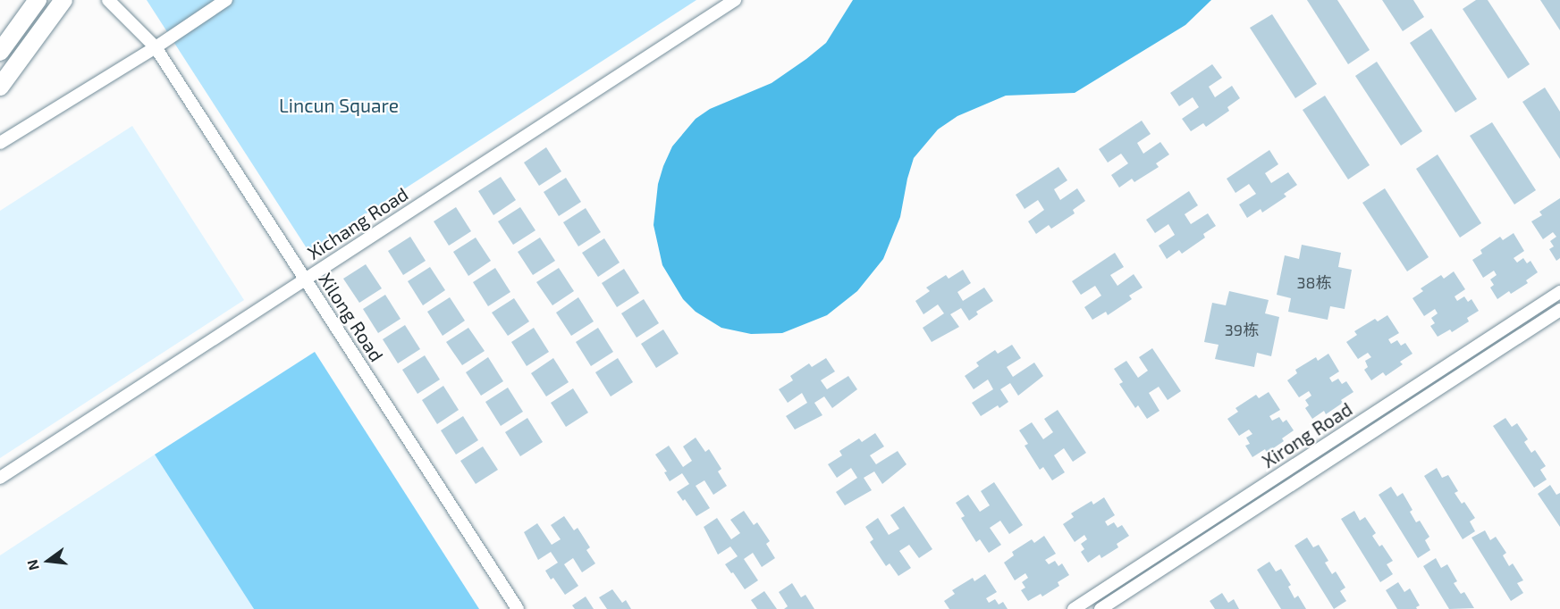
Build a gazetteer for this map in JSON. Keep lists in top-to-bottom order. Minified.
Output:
{"streets":{"street":["Xichang Road","Xilong Road","Xirong Road"]},"crossings":[["Xichang Road","Xilong Road"]],"parks":["Lincun Square"],"house_numbers":["38栋","39栋"],"north":"left"}
